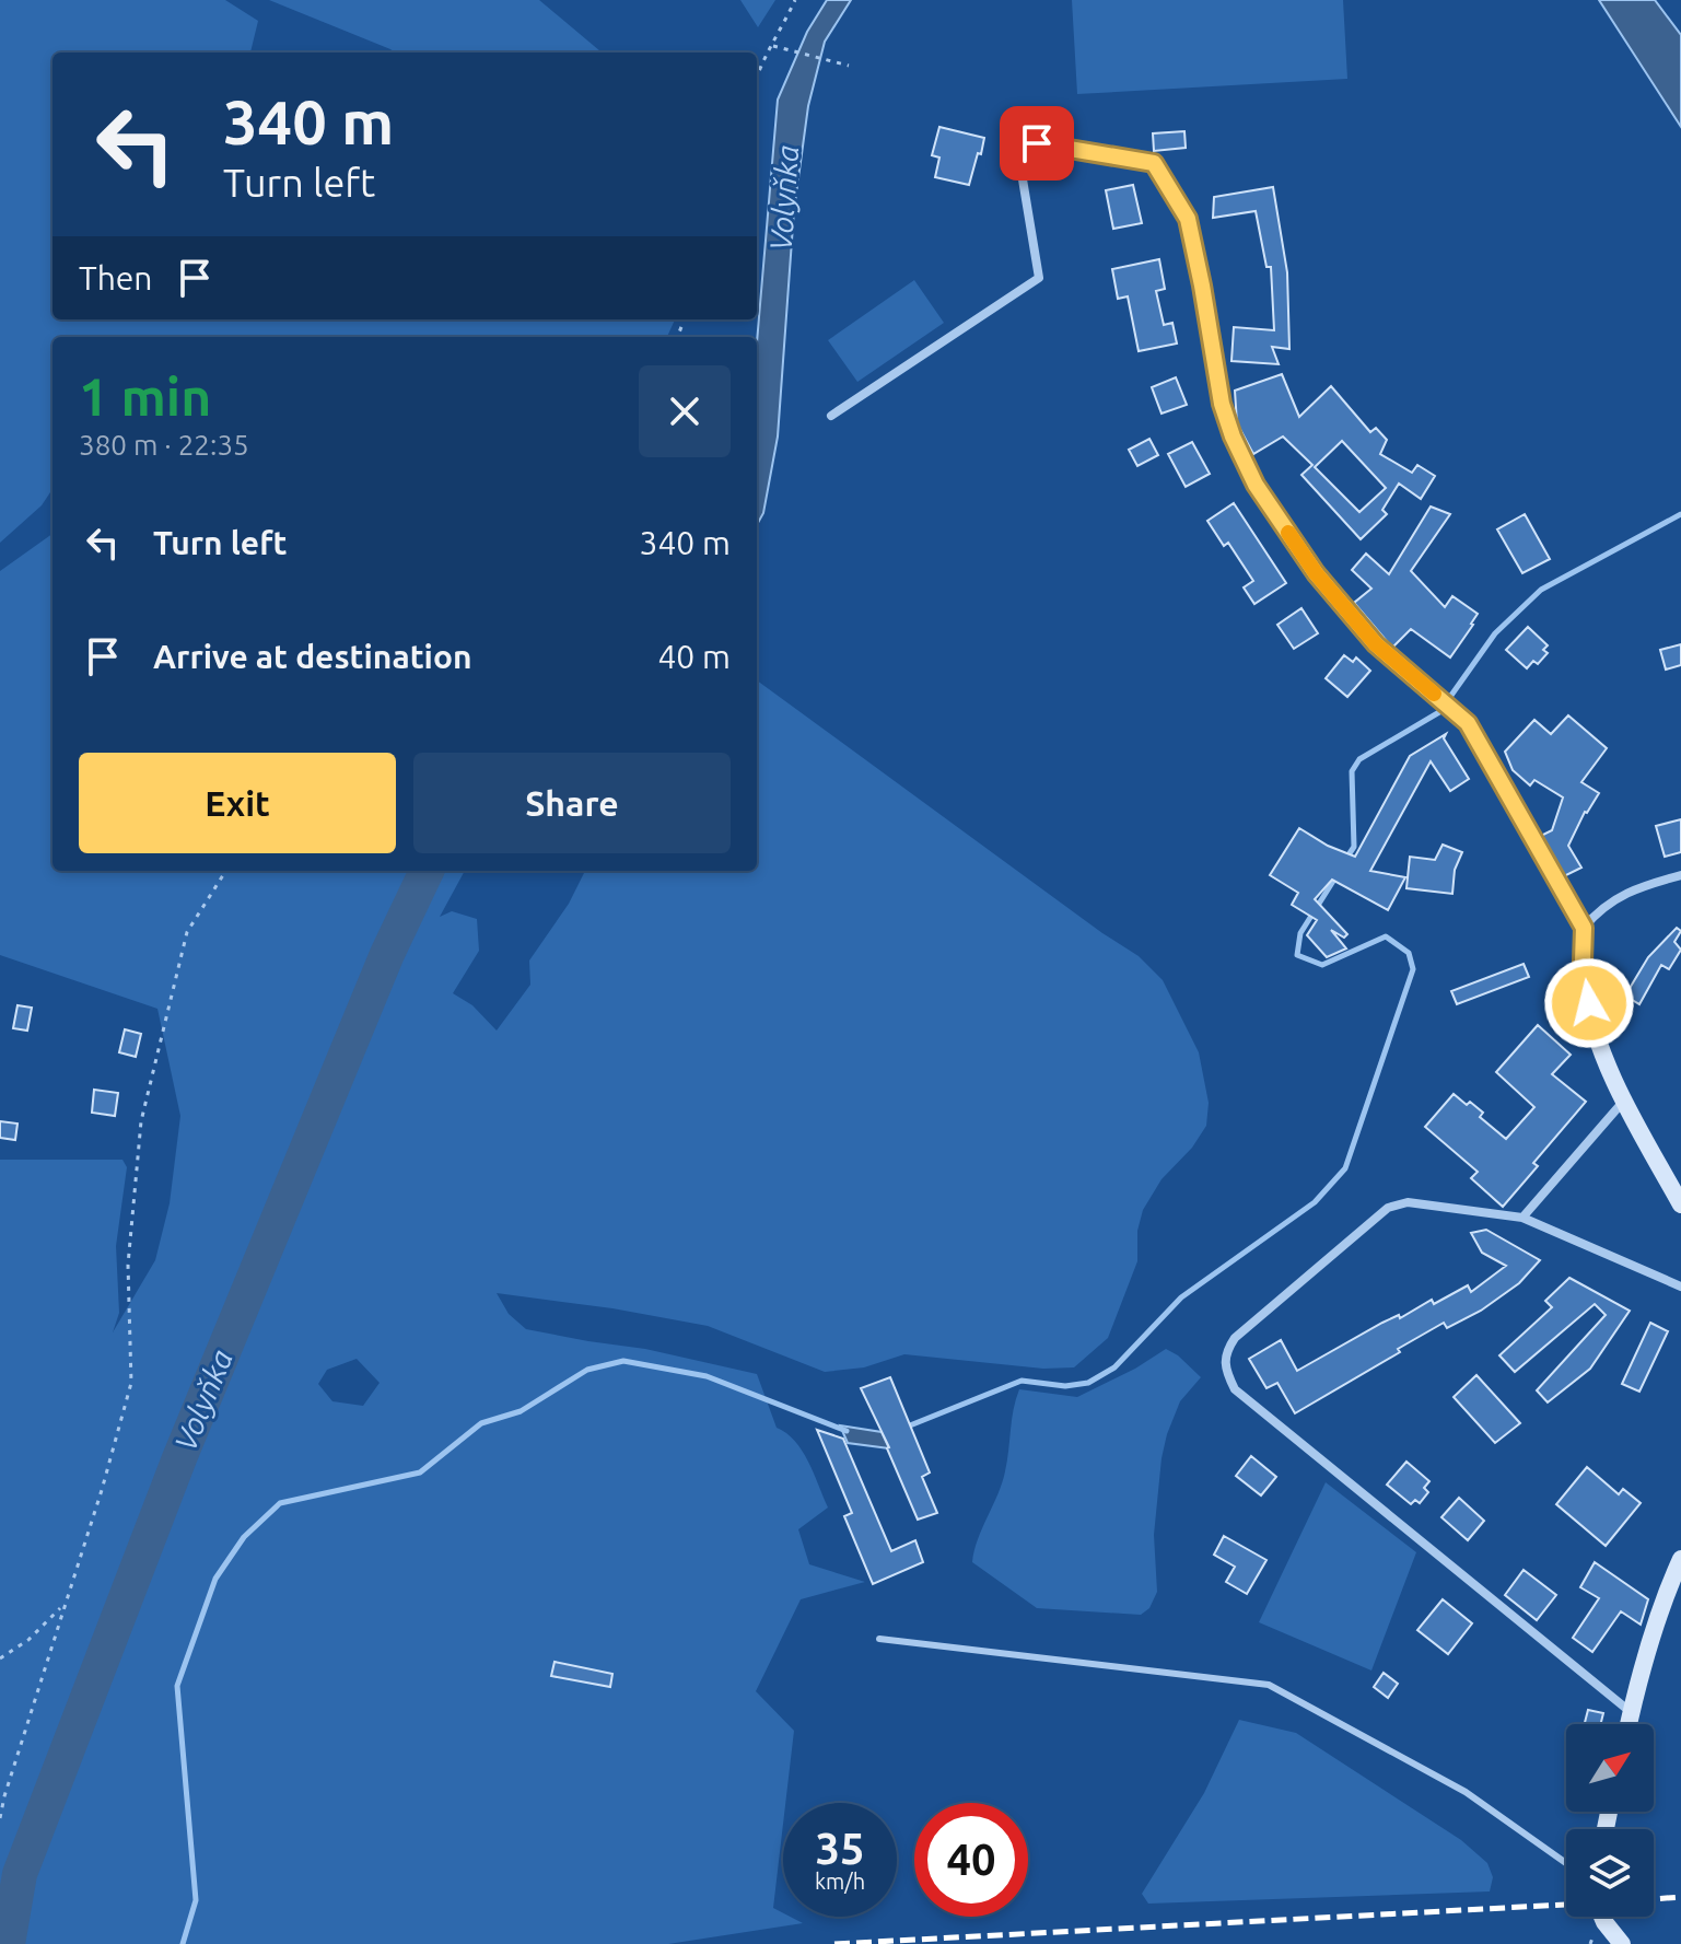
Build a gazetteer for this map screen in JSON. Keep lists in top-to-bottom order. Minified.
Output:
{"water":["Volyňka"],"north":"top right","page":{"turn":["340 m","Turn left"],"then":"Then","heading":["1 min","380 m · 22:35"],"list":[{"name":"Turn left","value":"340 m"},{"name":"Arrive at destination","value":"40 m"}],"buttons":["Exit","Share"],"speed":"35 km/h","limit":"40"}}
